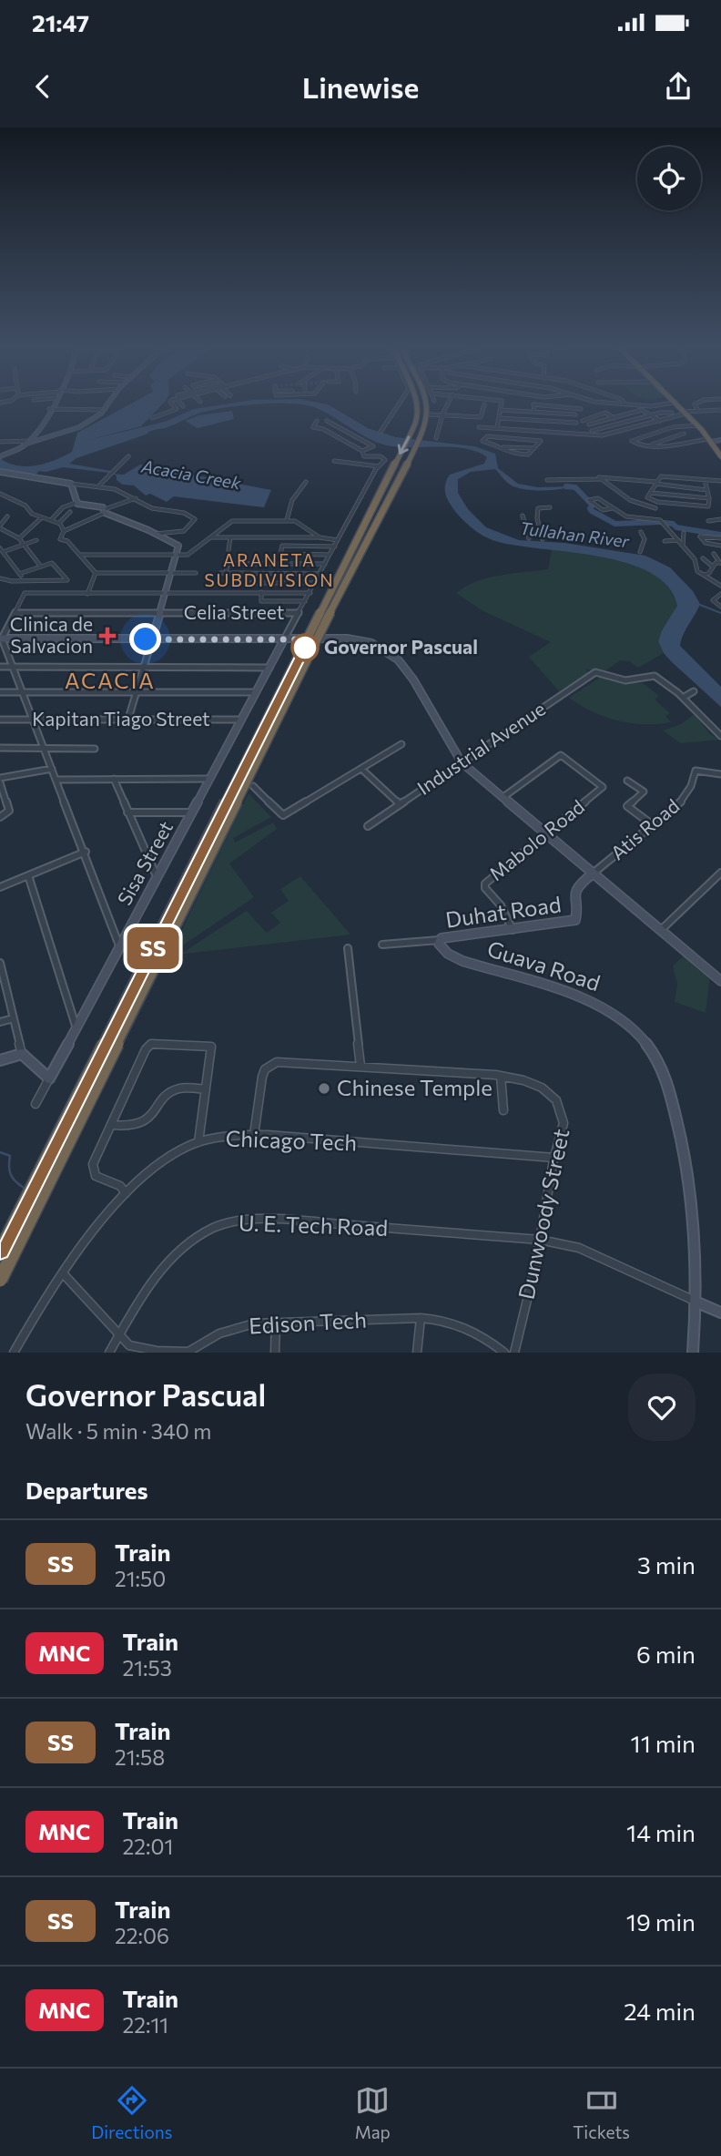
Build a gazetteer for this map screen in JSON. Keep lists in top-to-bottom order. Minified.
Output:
{"streets":{"street":["Celia Street","Kapitan Tiago Street","Industrial Avenue","Atis Road","Mabolo Road","Sisa Street","Duhat Road","Guava Road","Chicago Tech","Dunwoody Street","U. E. Tech Road","Edison Tech"]},"crossings":[["Kapitan Tiago Street","Sisa Street"],["Atis Road","Duhat Road"],["Mabolo Road","Duhat Road"],["Duhat Road","Guava Road"],["Guava Road","U. E. Tech Road"],["Chicago Tech","Dunwoody Street"],["Chicago Tech","Edison Tech"],["Dunwoody Street","U. E. Tech Road"],["U. E. Tech Road","Edison Tech"]],"districts":["ARANETA SUBDIVISION","ACACIA"],"water":["Acacia Creek","Tullahan River"],"places":{"health":["Clinica de Salvacion"],"other":["Governor Pascual","Chinese Temple"]},"page":{"status":"21:47","header":"Linewise","on_map":"SS","heading":[["Governor Pascual","Walk · 5 min · 340 m"],"Departures"],"list":[{"mark":"SS","name":"Train","note":"21:50","value":"3 min"},{"mark":"MNC","name":"Train","note":"21:53","value":"6 min"},{"mark":"SS","name":"Train","note":"21:58","value":"11 min"},{"mark":"MNC","name":"Train","note":"22:01","value":"14 min"},{"mark":"SS","name":"Train","note":"22:06","value":"19 min"},{"mark":"MNC","name":"Train","note":"22:11","value":"24 min"}],"tabs":["Directions","Map","Tickets"]}}
